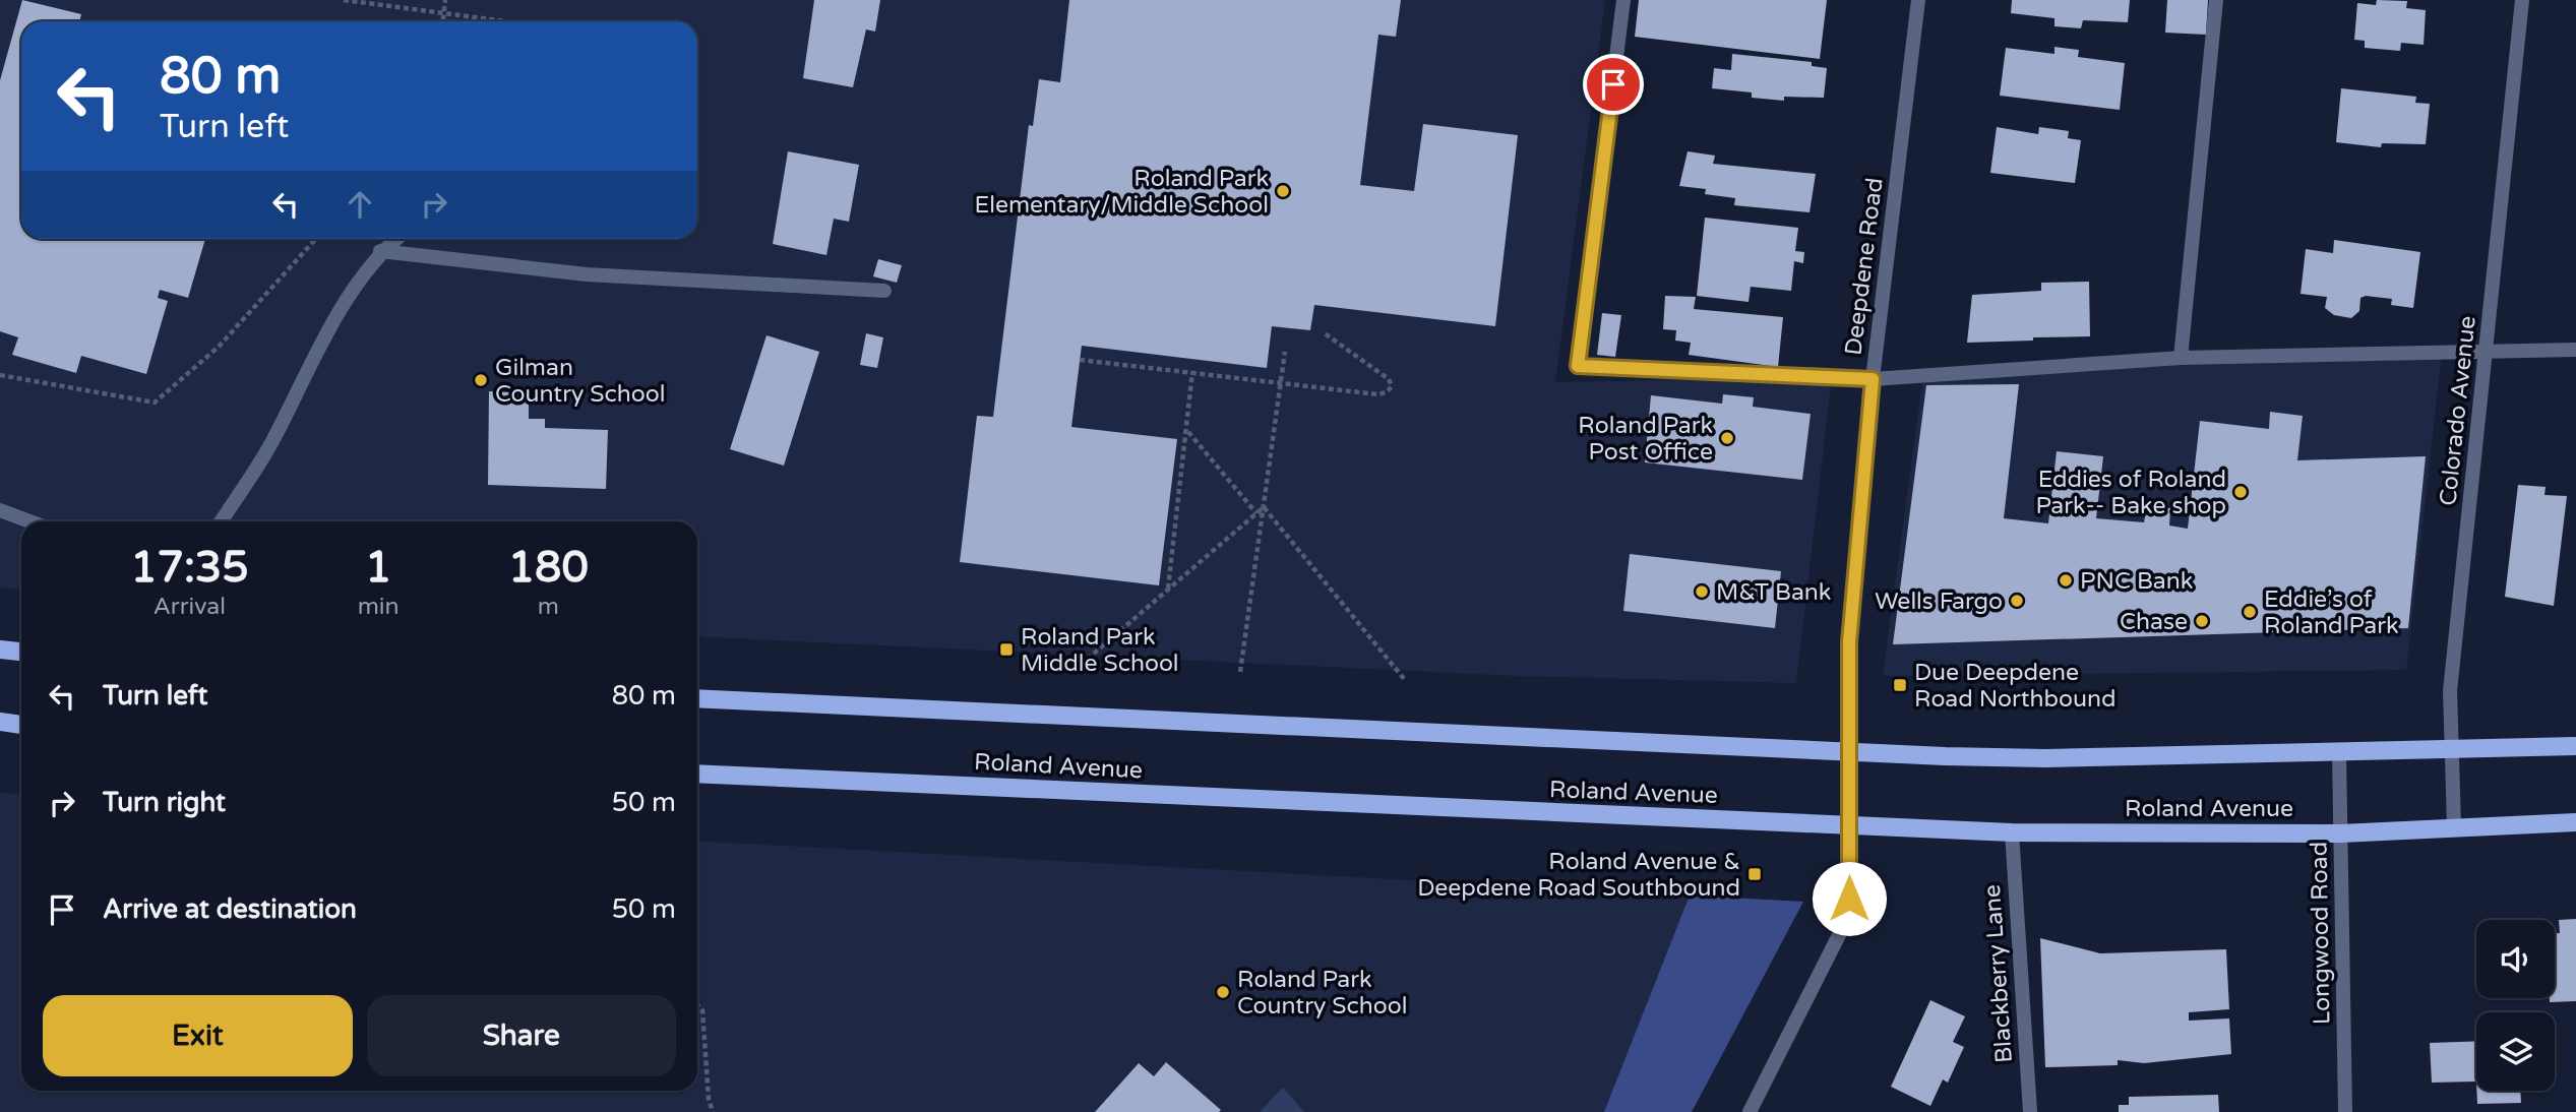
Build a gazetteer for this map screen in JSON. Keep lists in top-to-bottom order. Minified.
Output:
{"streets":{"main road":["Roland Avenue"],"street":["Deepdene Road","Colorado Avenue","Longwood Road","Blackberry Lane"]},"crossings":[["Deepdene Road","Roland Avenue"],["Colorado Avenue","Roland Avenue"],["Roland Avenue","Longwood Road"],["Roland Avenue","Blackberry Lane"]],"places":{"other":["Roland Park Elementary/Middle School","Gilman Country School","Roland Park Post Office","Eddies of Roland Park-- Bake shop","PNC Bank","M&T Bank","Wells Fargo","Eddie’s of Roland Park","Chase","Roland Park Country School"],"transit":["Roland Park Middle School","Due Deepdene Road Northbound","Roland Avenue & Deepdene Road Southbound"]},"page":{"turn":["80 m","Turn left"],"eta":["17:35","Arrival","1","min","180","m"],"list":[{"name":"Turn left","value":"80 m"},{"name":"Turn right","value":"50 m"},{"name":"Arrive at destination","value":"50 m"}],"buttons":["Exit","Share"]}}
